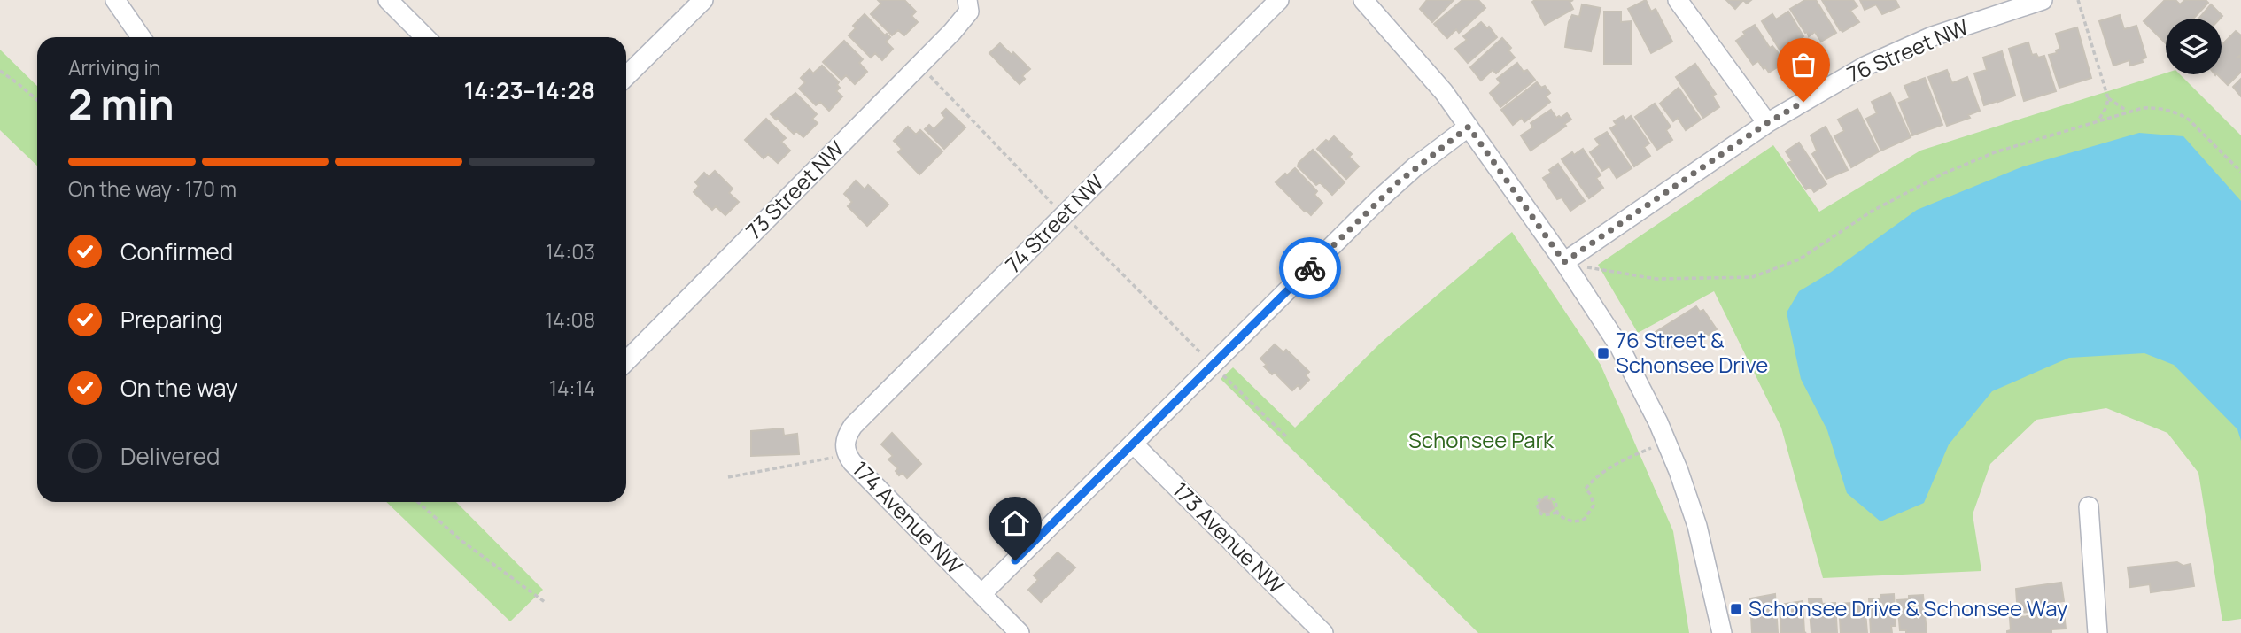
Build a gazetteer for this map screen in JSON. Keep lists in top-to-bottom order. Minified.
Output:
{"streets":{"street":["76 Street NW","73 Street NW","74 Street NW","174 Avenue NW","173 Avenue NW"]},"crossings":[["74 Street NW","174 Avenue NW"]],"parks":["Schonsee Park"],"places":{"transit":["76 Street & Schonsee Drive","Schonsee Drive & Schonsee Way"]},"page":{"heading":["2 min","Arriving in","14:23–14:28"],"bar":"On the way · 170 m","list":[["Confirmed","14:03"],["Preparing","14:08"],["On the way","14:14"],"Delivered"]}}
